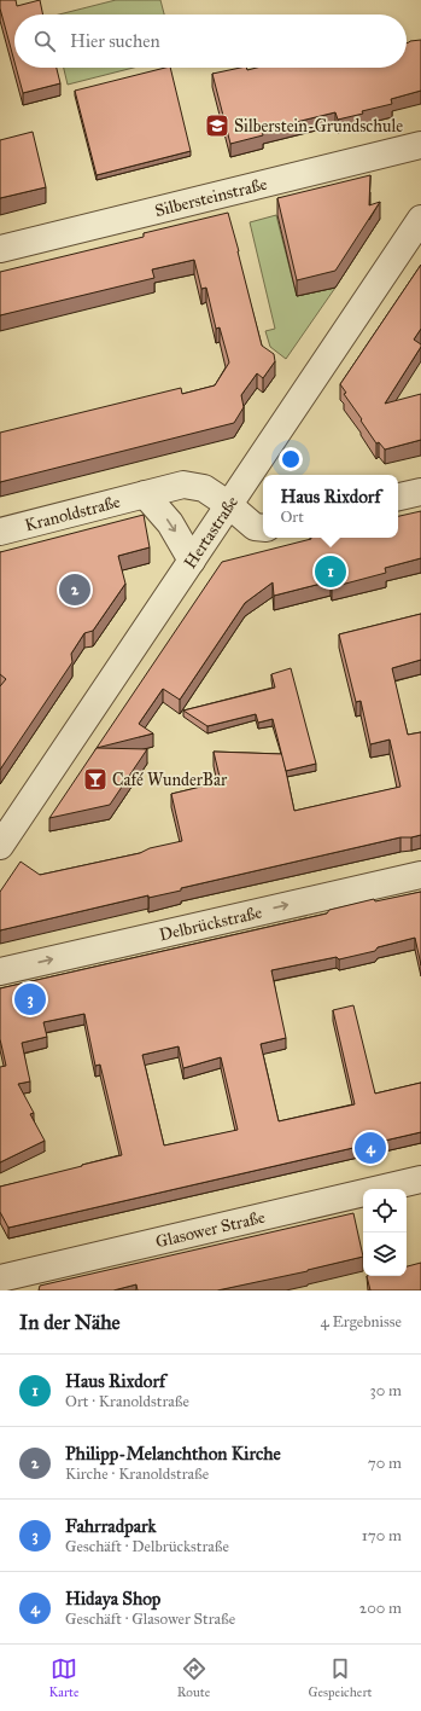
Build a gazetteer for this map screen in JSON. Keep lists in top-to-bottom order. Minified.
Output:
{"streets":{"street":["Silbersteinstraße","Kranoldstraße","Hertastraße","Delbrückstraße","Glasower Straße"]},"crossings":[["Kranoldstraße","Hertastraße"]],"one_way":["Delbrückstraße"],"places":{"school or university":["Silberstein-Grundschule"],"bar":["Café WunderBar"]},"page":{"search":"Hier suchen","popup":["Haus Rixdorf","Ort"],"pins":["1","2","3","4"],"heading":["In der Nähe","4 Ergebnisse"],"list":[{"mark":"1","name":"Haus Rixdorf","note":"Ort · Kranoldstraße","value":"30 m"},{"mark":"2","name":"Philipp-Melanchthon Kirche","note":"Kirche · Kranoldstraße","value":"70 m"},{"mark":"3","name":"Fahrradpark","note":"Geschäft · Delbrückstraße","value":"170 m"},{"mark":"4","name":"Hidaya Shop","note":"Geschäft · Glasower Straße","value":"200 m"}],"nav":["Karte","Route","Gespeichert"]}}
